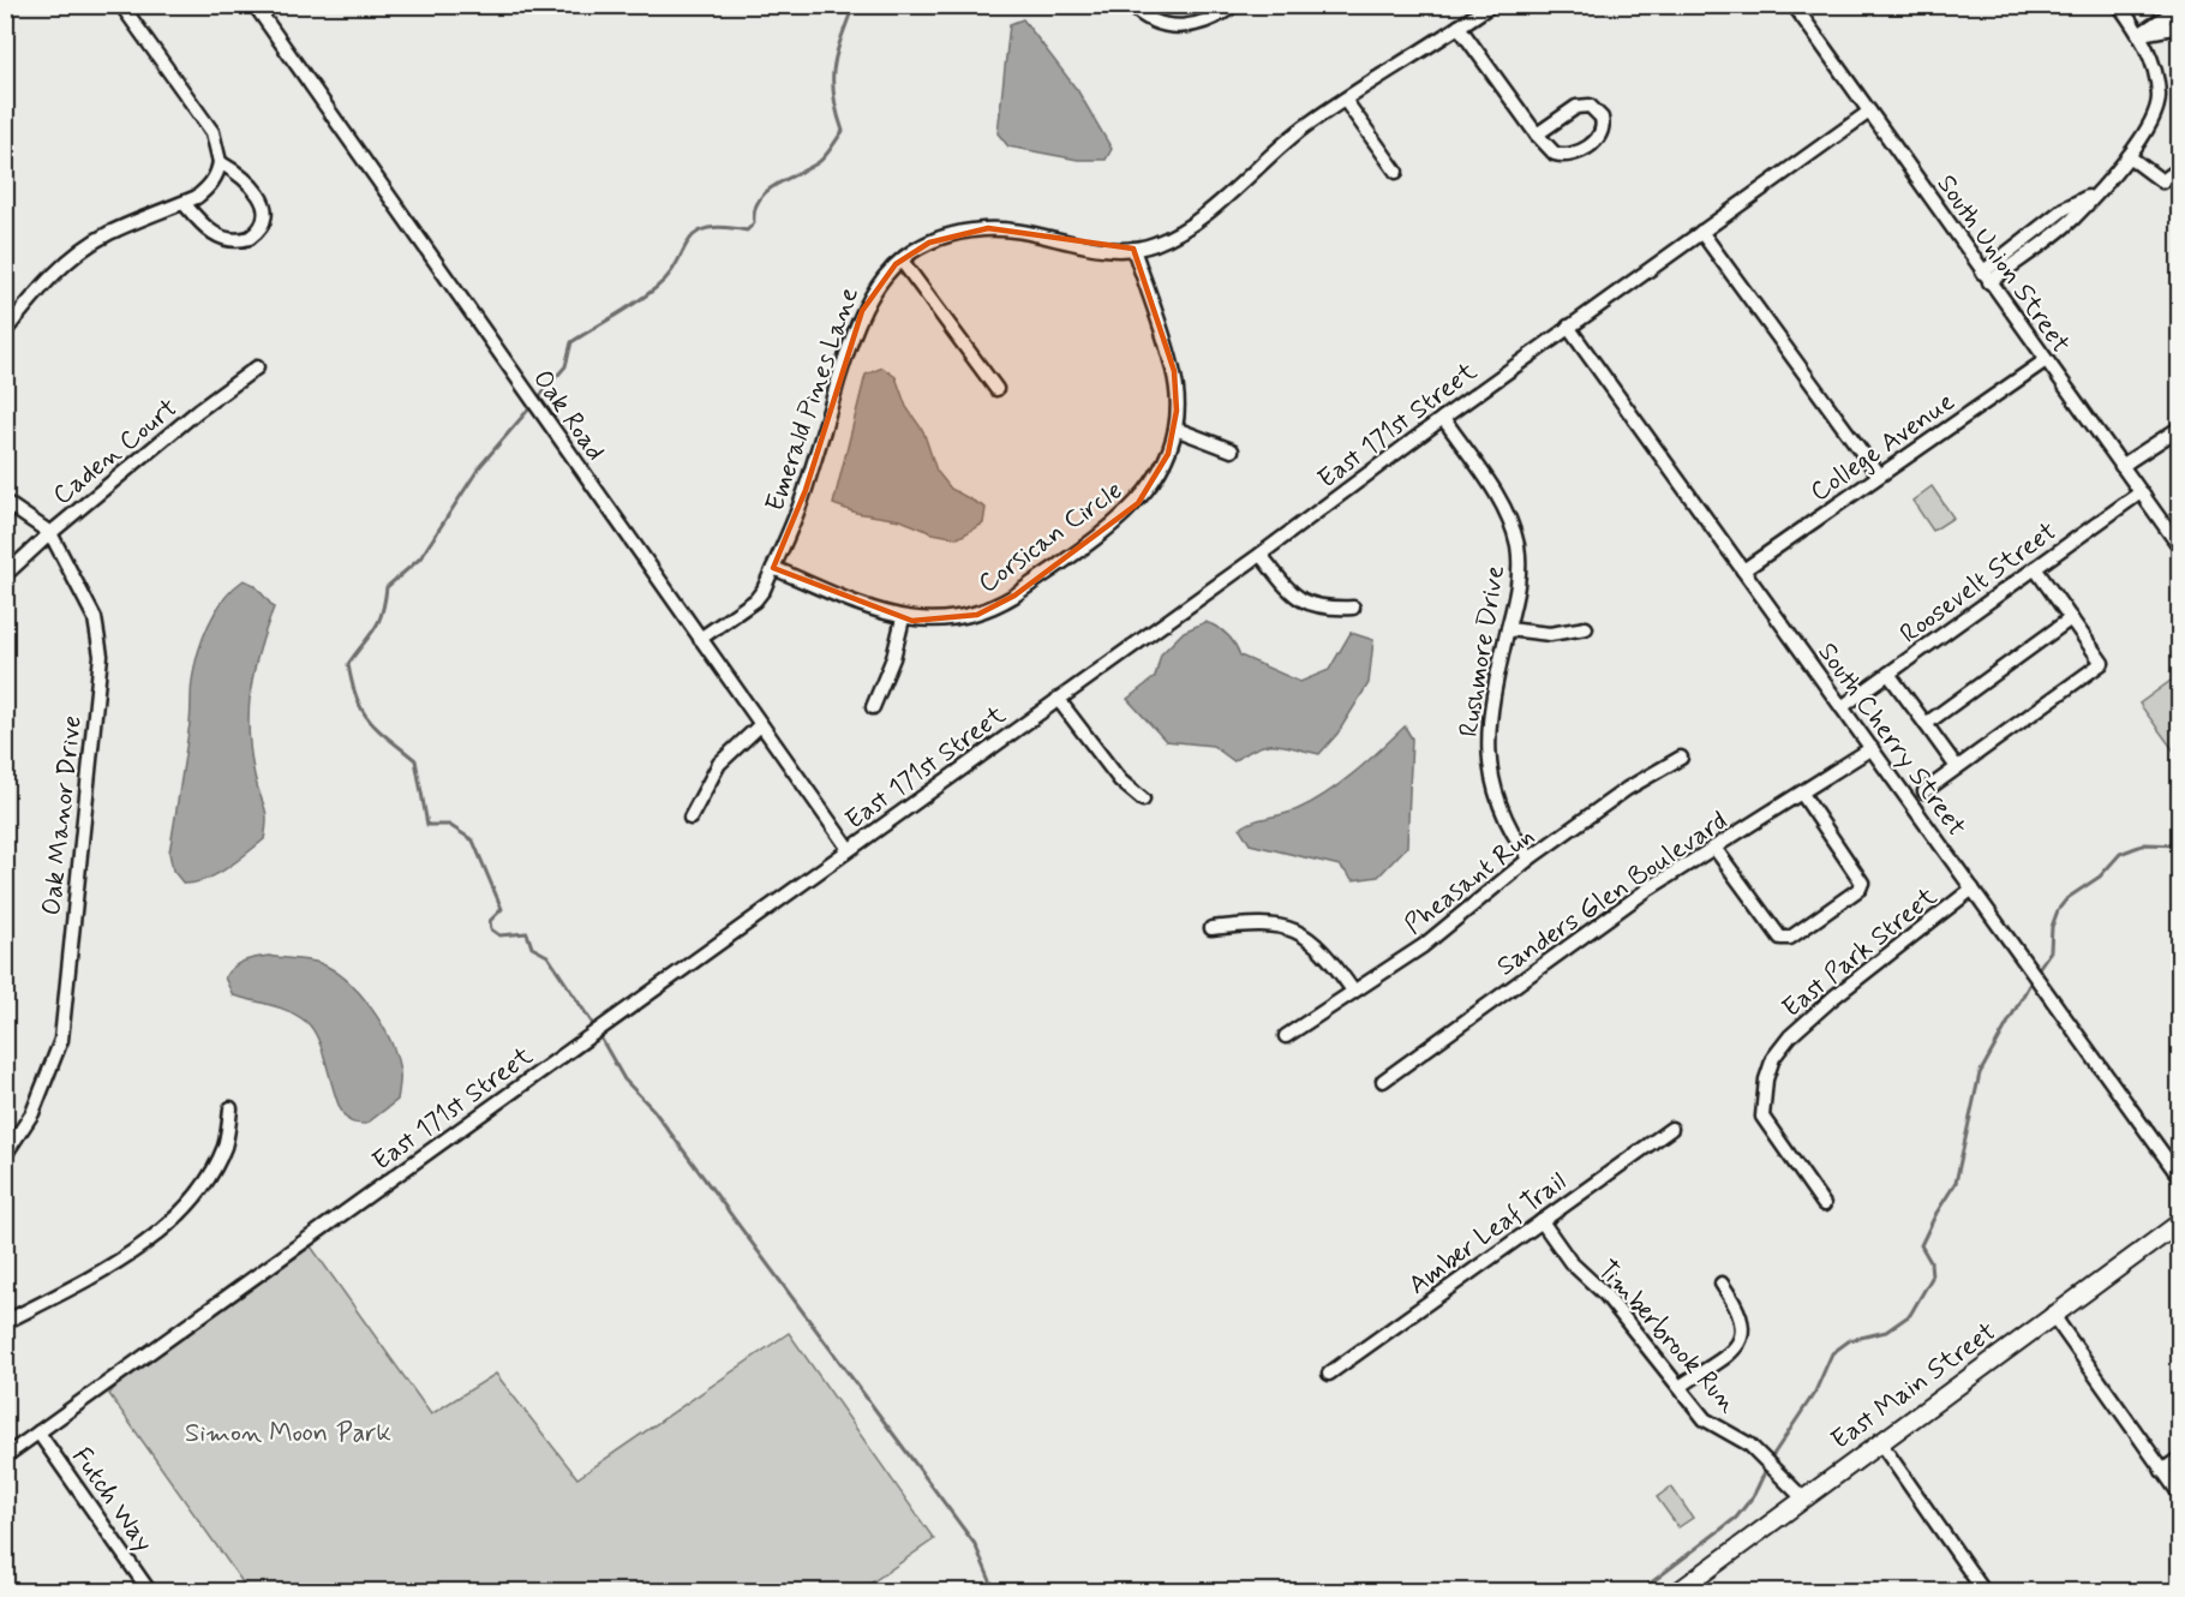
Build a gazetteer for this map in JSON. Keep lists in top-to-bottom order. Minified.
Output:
{"streets":{"main road":["East Main Street"],"street":["South Union Street","Emerald Pines Lane","Oak Road","East 171st Street","College Avenue","Caden Court","Corsican Circle","Roosevelt Street","Rushmore Drive","South Cherry Street","Oak Manor Drive","Pheasant Run","Sanders Glen Boulevard","East Park Street","Amber Leaf Trail","Timberbrook Run","Futch Way"]},"crossings":[["South Union Street","East 171st Street"],["South Union Street","College Avenue"],["South Union Street","Roosevelt Street"],["Emerald Pines Lane","Oak Road"],["Emerald Pines Lane","Corsican Circle"],["Oak Road","East 171st Street"],["East 171st Street","Rushmore Drive"],["East 171st Street","South Cherry Street"],["East 171st Street","Futch Way"],["College Avenue","South Cherry Street"],["Caden Court","Oak Manor Drive"],["Roosevelt Street","South Cherry Street"],["Rushmore Drive","Pheasant Run"],["South Cherry Street","Sanders Glen Boulevard"],["South Cherry Street","East Park Street"],["Amber Leaf Trail","Timberbrook Run"],["Timberbrook Run","East Main Street"]],"parks":["Simon Moon Park"]}
